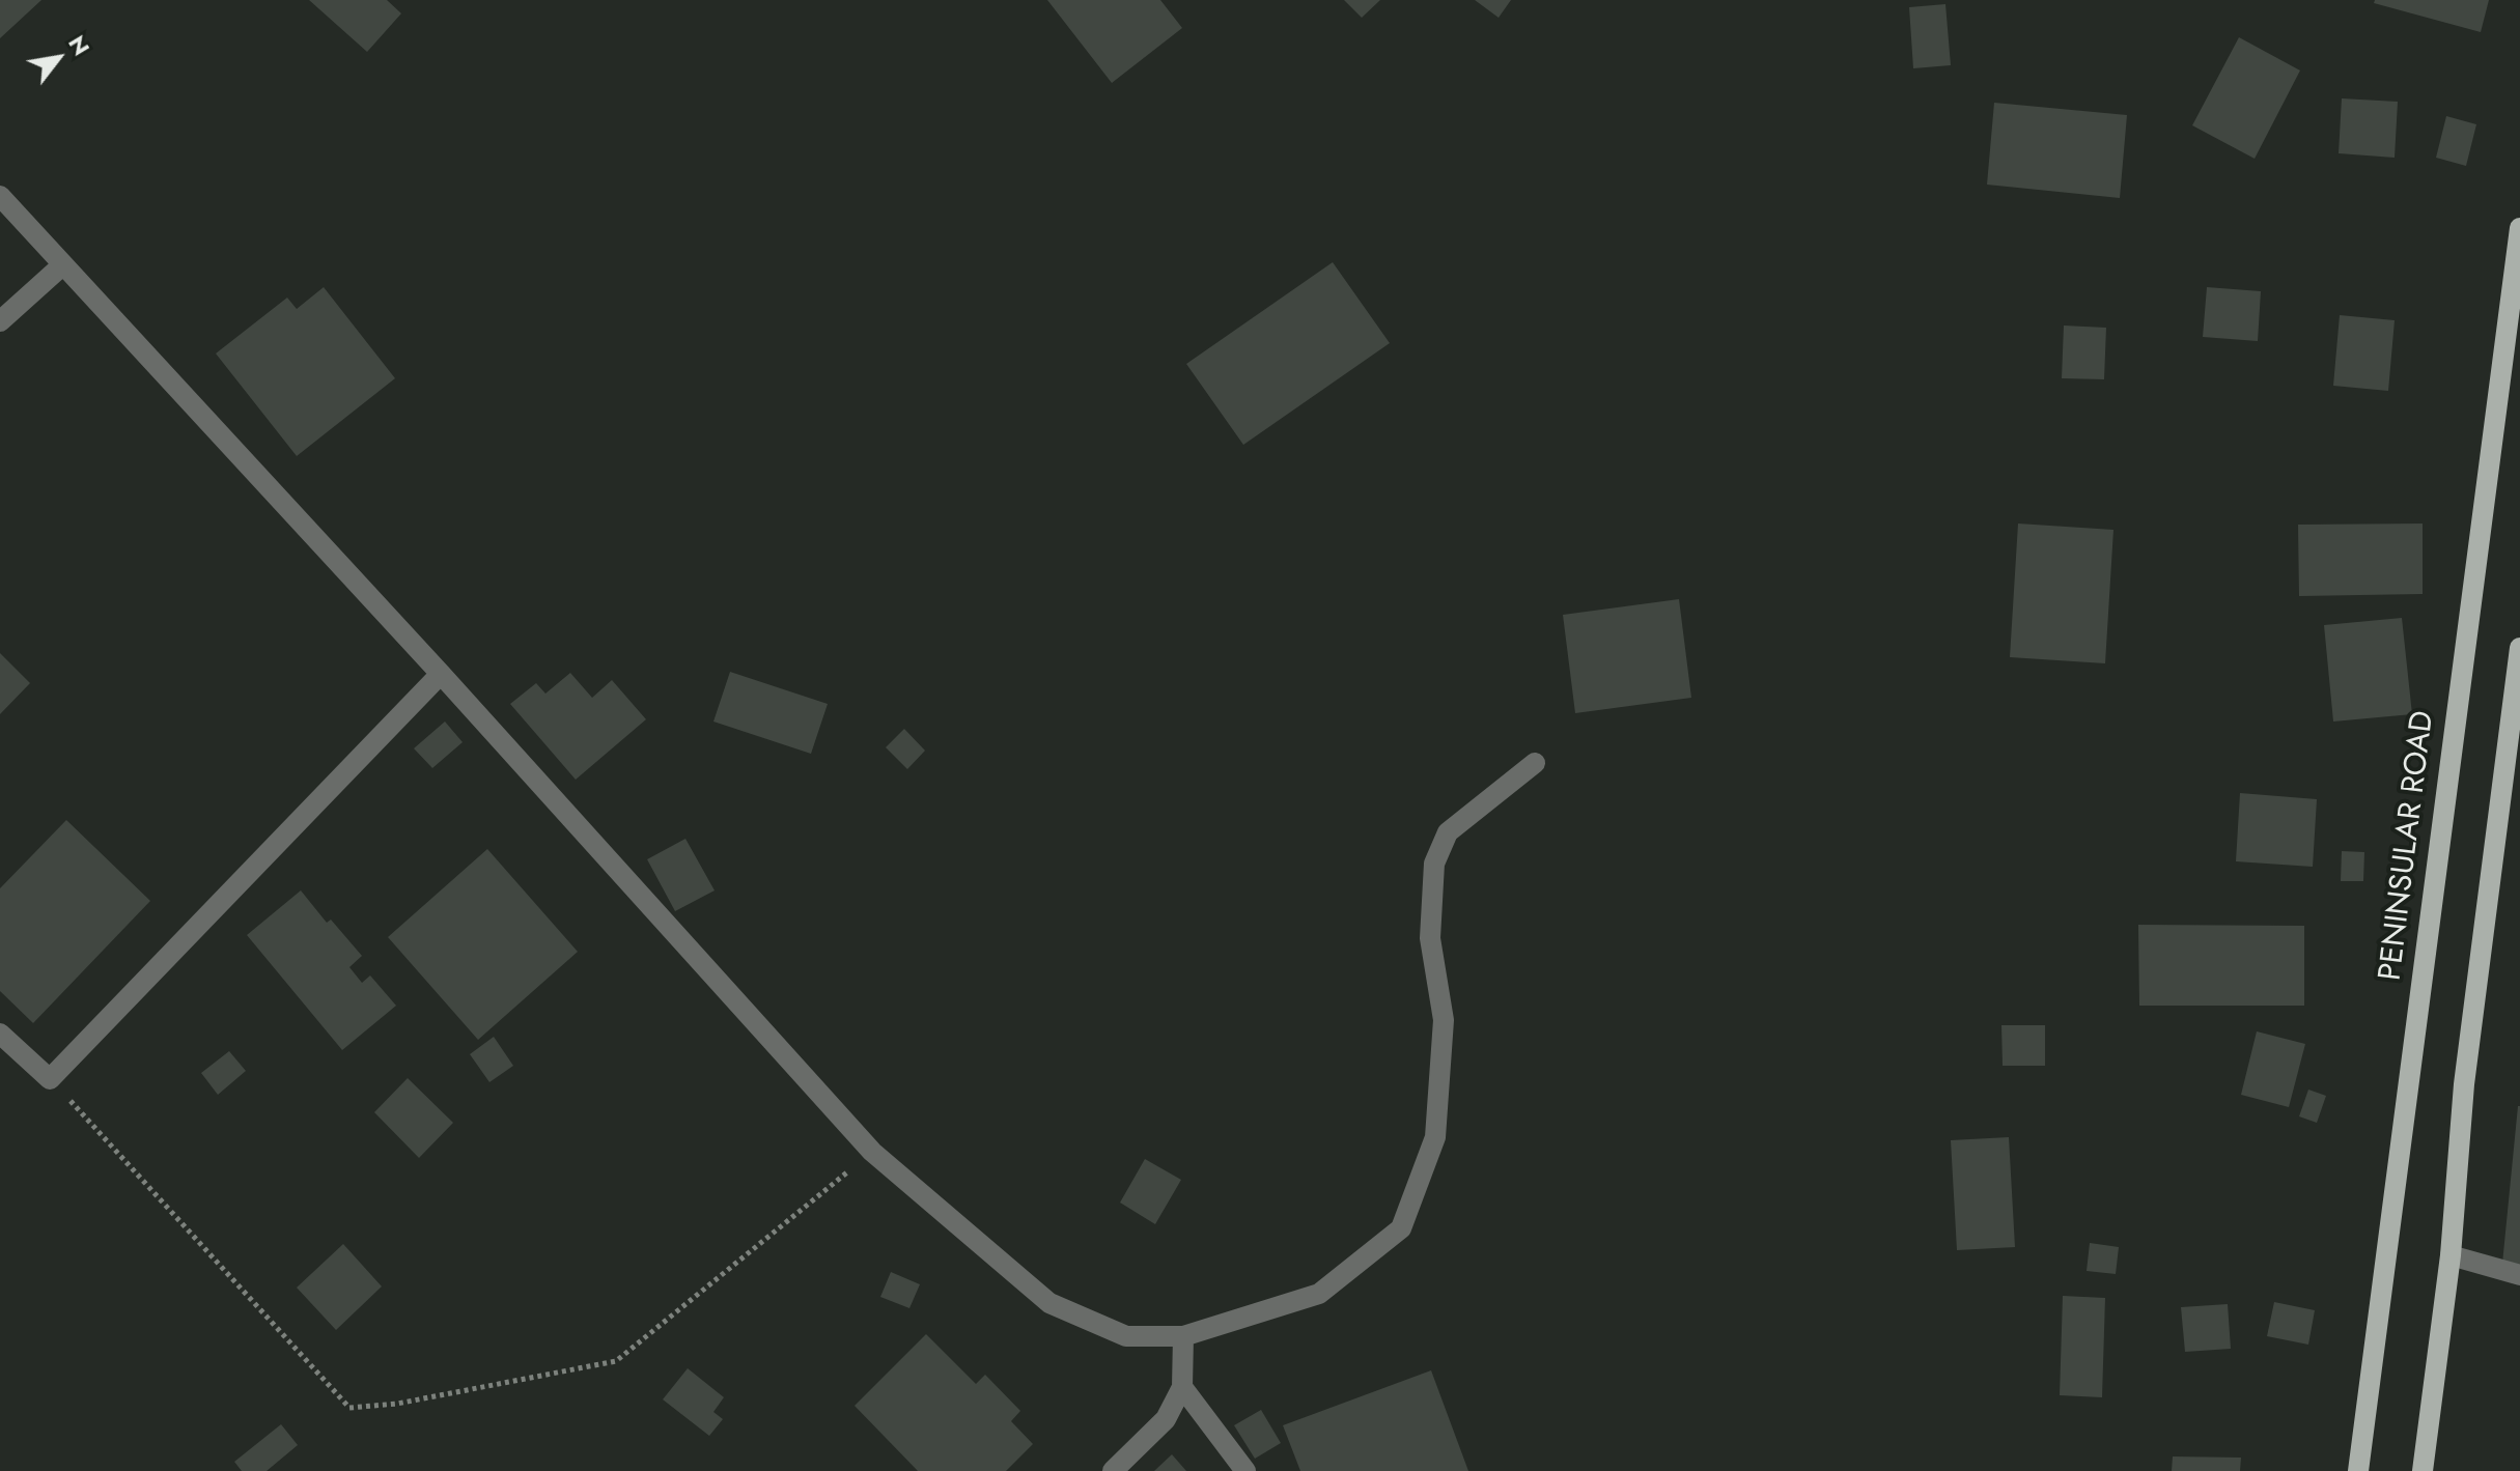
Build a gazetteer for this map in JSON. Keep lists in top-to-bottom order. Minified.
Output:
{"streets":{"main road":["PENINSULAR ROAD"]},"north":"top right"}
